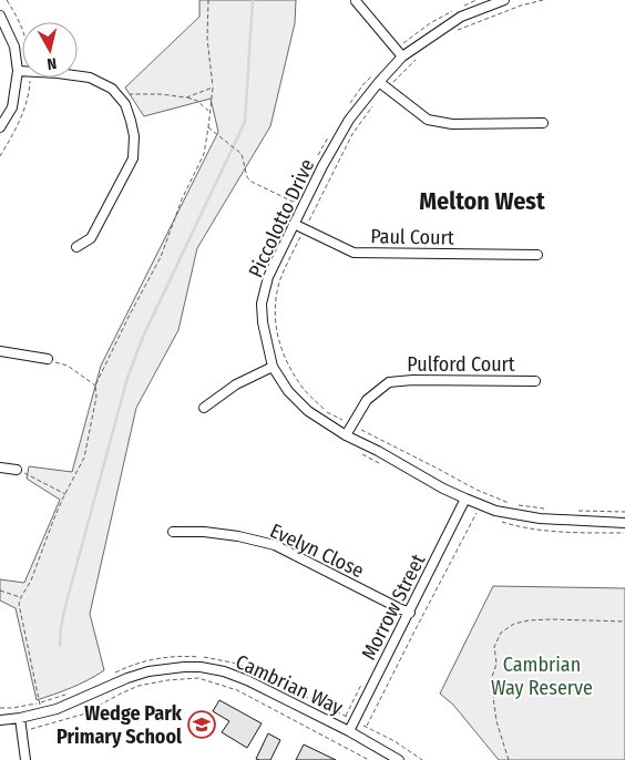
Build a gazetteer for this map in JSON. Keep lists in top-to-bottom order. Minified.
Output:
{"streets":{"street":["Piccolotto Drive","Paul Court","Pulford Court","Evelyn Close","Morrow Street","Cambrian Way"]},"crossings":[["Piccolotto Drive","Paul Court"],["Piccolotto Drive","Pulford Court"],["Piccolotto Drive","Morrow Street"],["Evelyn Close","Morrow Street"],["Morrow Street","Cambrian Way"]],"districts":["Melton West"],"parks":["Cambrian Way Reserve"],"places":{"school or university":["Wedge Park Primary School"]},"north":"bottom"}
